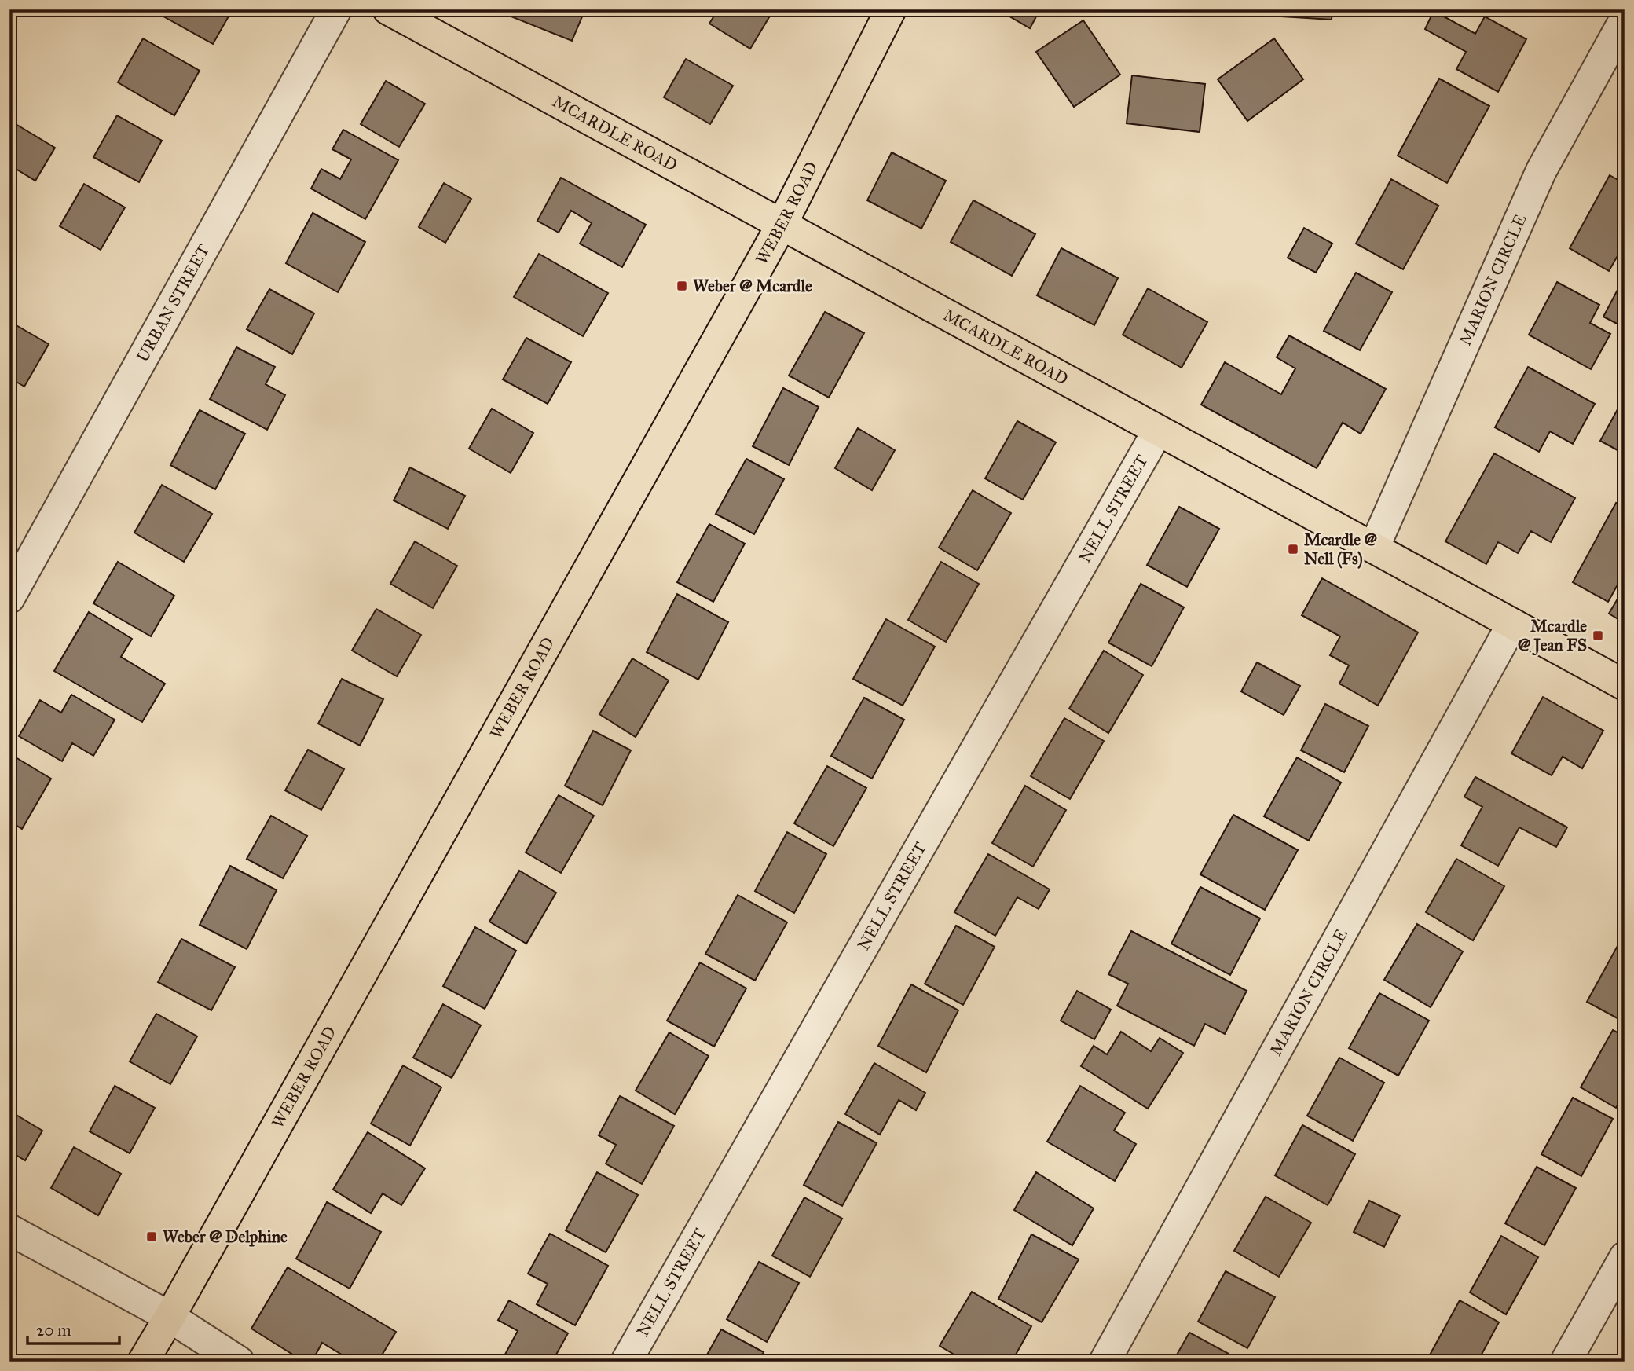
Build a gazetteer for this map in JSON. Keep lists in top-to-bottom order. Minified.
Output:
{"streets":{"main road":["MCARDLE ROAD","WEBER ROAD"],"street":["MARION CIRCLE","URBAN STREET","NELL STREET"]},"crossings":[["MCARDLE ROAD","WEBER ROAD"],["MCARDLE ROAD","MARION CIRCLE"],["MCARDLE ROAD","NELL STREET"]],"places":{"transit":["Weber @ Mcardle","Mcardle @ Nell (Fs)","Mcardle @ Jean FS","Weber @ Delphine"]},"scale_bar":"20 m"}
